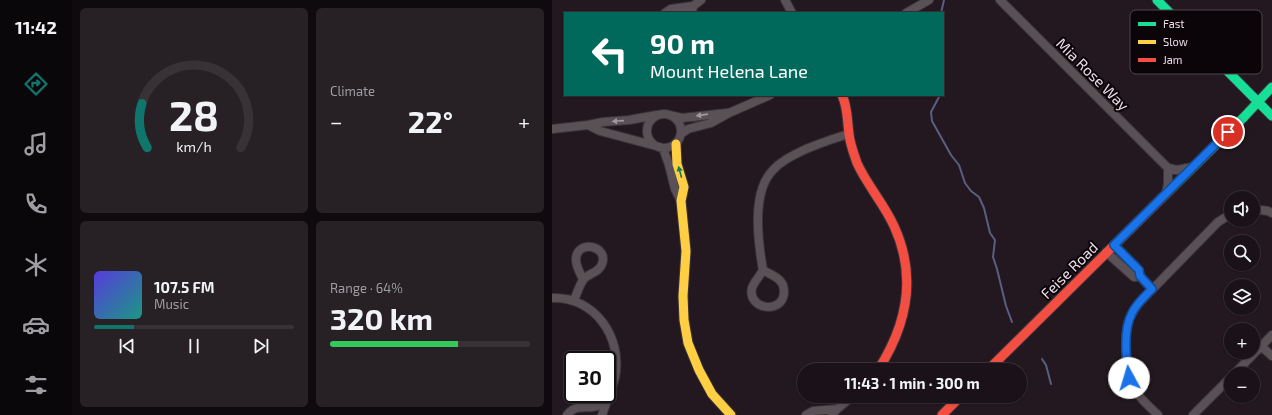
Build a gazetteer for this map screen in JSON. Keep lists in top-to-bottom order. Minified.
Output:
{"streets":{"street":["Mia Rose Way","Feise Road"]},"legend":["Fast","Slow","Jam"],"page":{"tabs":"11:42","tile":["Climate",["Range · 64%","320 km"]],"turn":["90 m","Mount Helena Lane"],"heat":["−","22°","+"],"map_buttons":["+","−"],"song":["107.5 FM","Music"],"limit":"30","trip":"11:43 · 1 min · 300 m","gauge":["28","km/h"]}}
